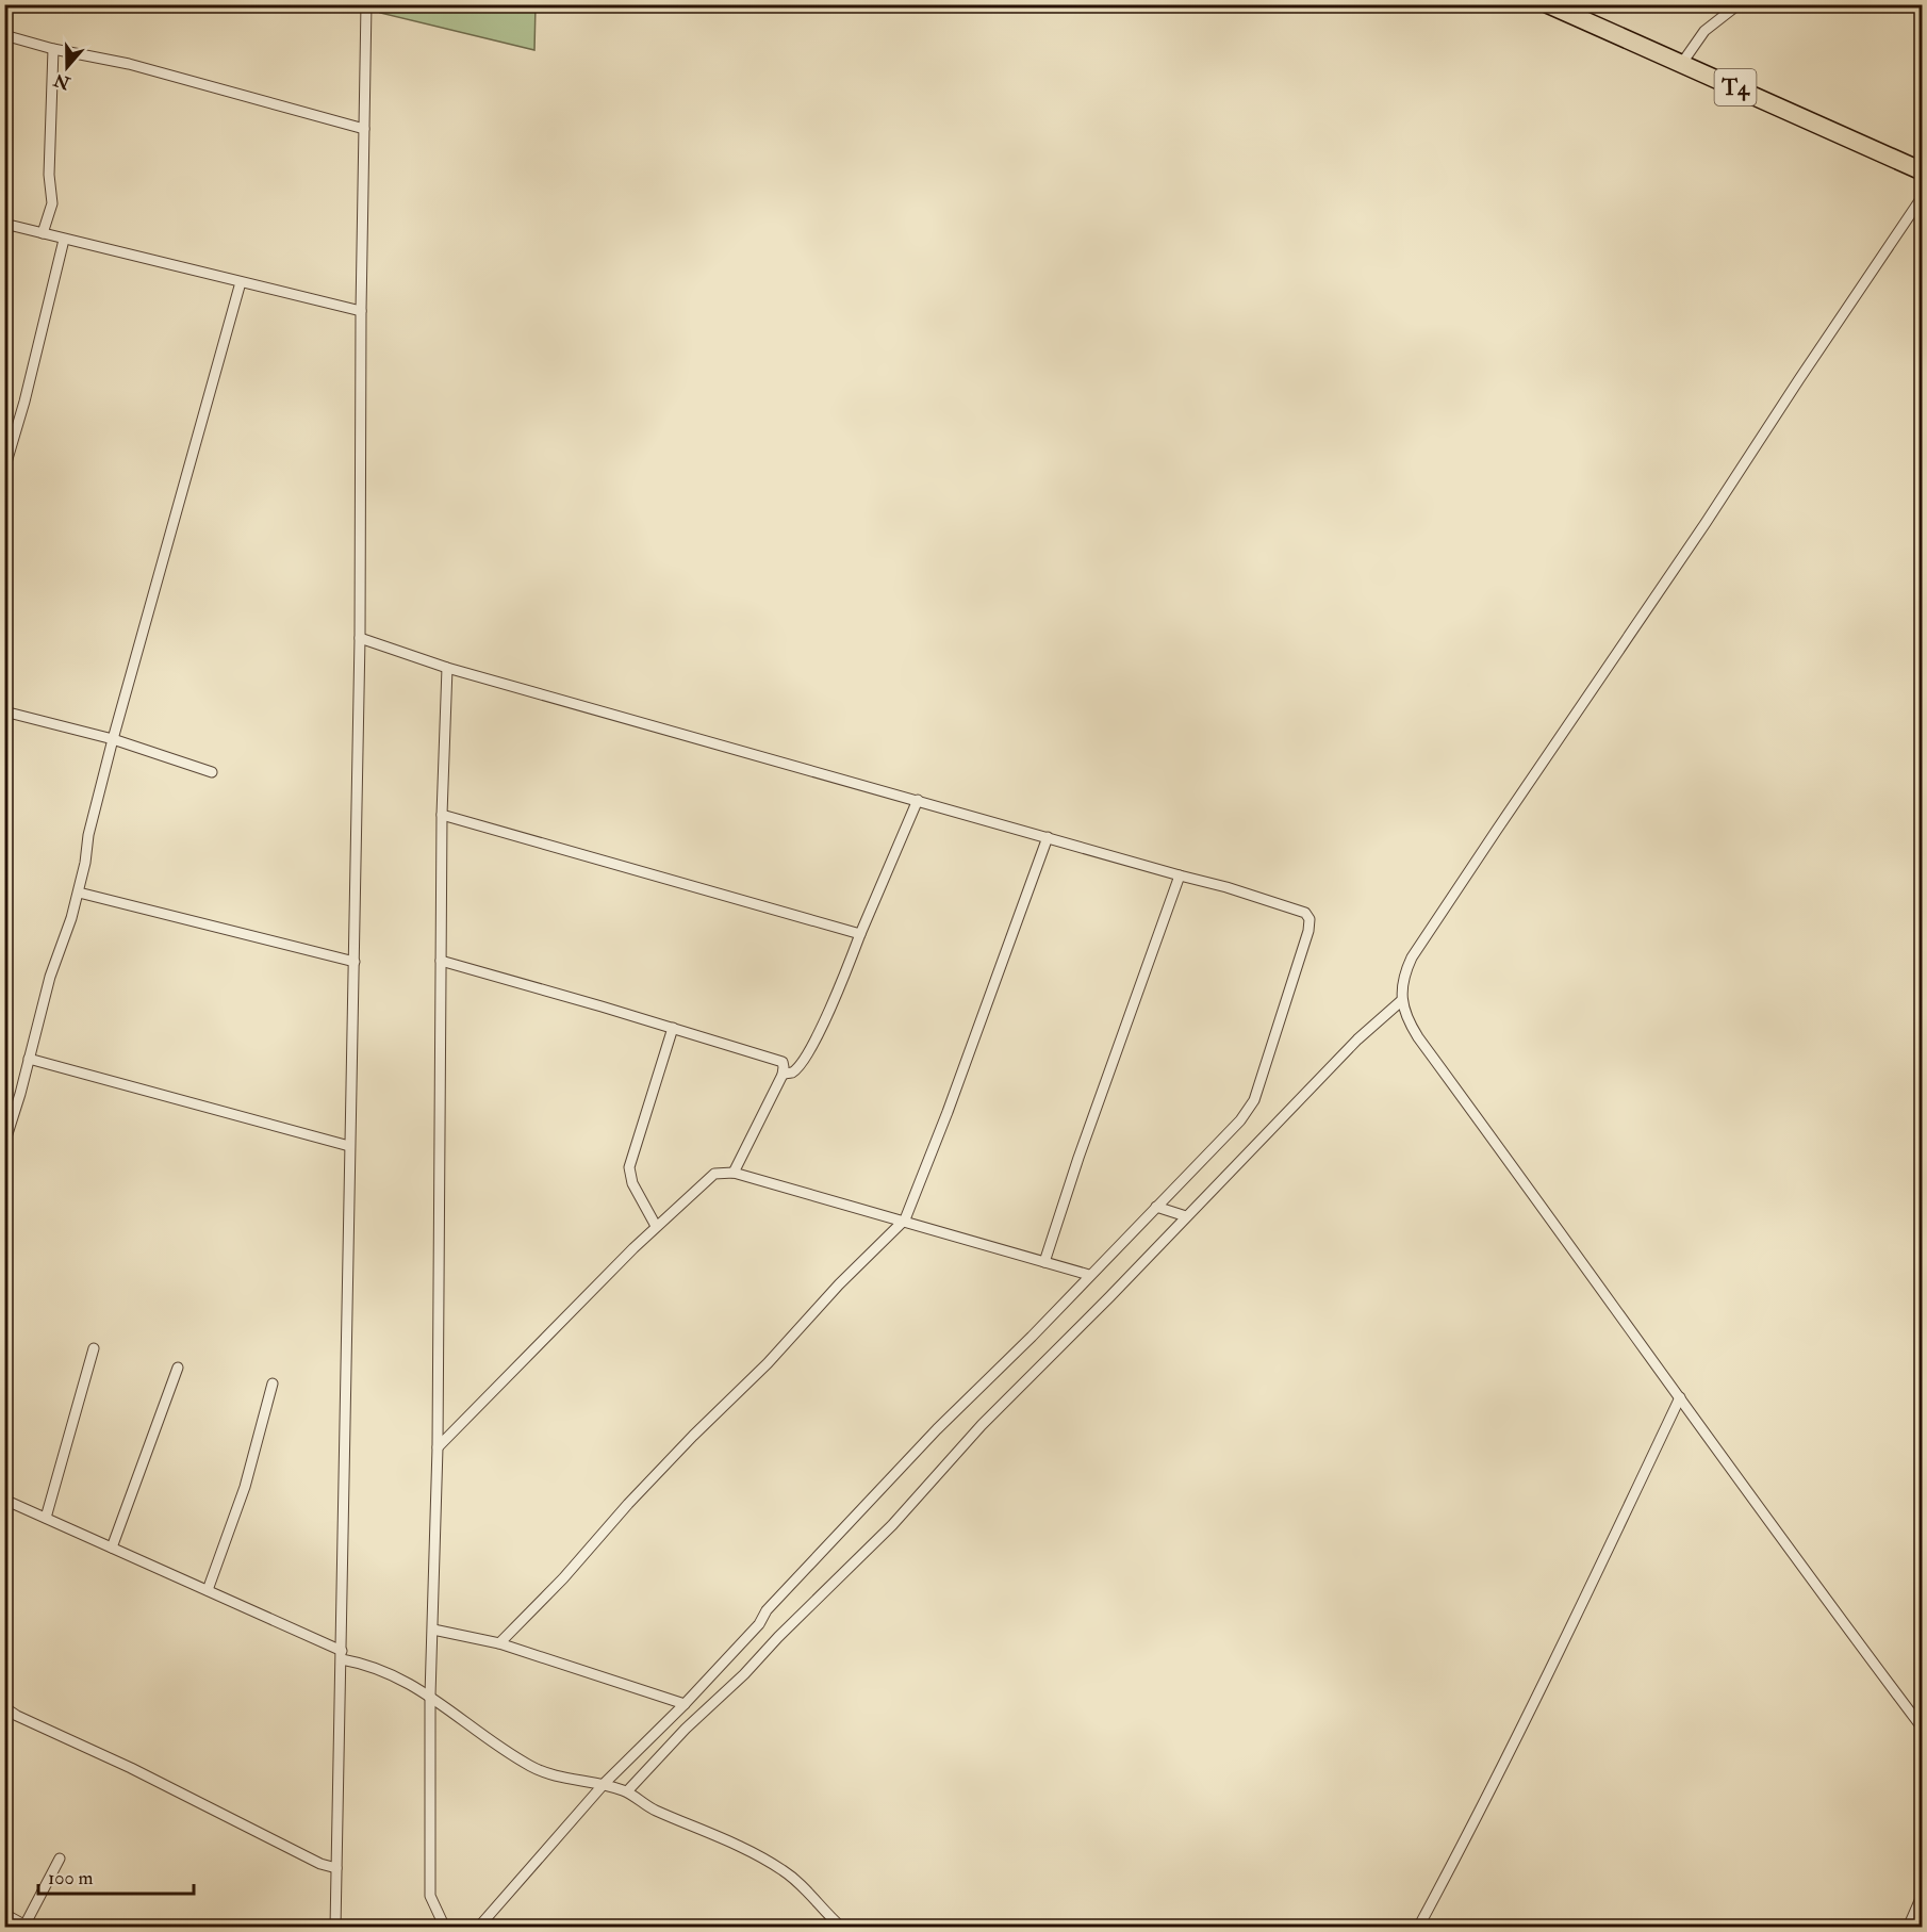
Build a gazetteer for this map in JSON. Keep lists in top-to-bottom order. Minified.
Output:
{"streets":{"highway":["T4"]},"scale_bar":"100 m","north":"bottom"}
